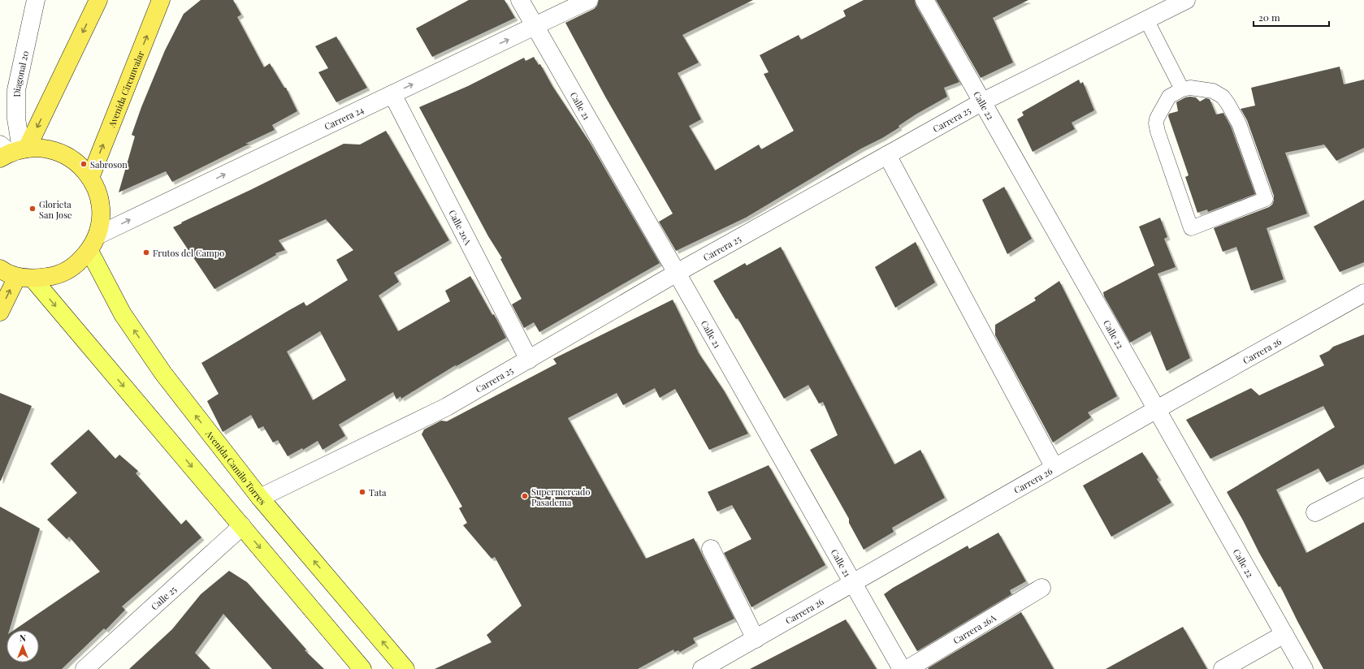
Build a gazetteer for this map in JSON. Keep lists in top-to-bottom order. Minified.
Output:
{"streets":{"highway":["Avenida Circunvalar"],"main road":["Avenida Camilo Torres"],"street":["Diagonal 20","Calle 21","Calle 22","Carrera 24","Carrera 25","Calle 20A","Carrera 26","Calle 25","Carrera 26A"]},"crossings":[["Calle 21","Carrera 24"],["Calle 21","Carrera 25"],["Calle 21","Carrera 26"],["Calle 22","Carrera 25"],["Calle 22","Carrera 26"],["Carrera 24","Calle 20A"],["Carrera 24","Avenida Camilo Torres"],["Carrera 25","Calle 20A"],["Carrera 25","Avenida Camilo Torres"]],"one_way":["Carrera 24"],"places":["Sabroson","Glorieta San Jose","Frutos del Campo","Tata","Supermercado Pasadema"],"scale_bar":"20 m","north":"top"}
